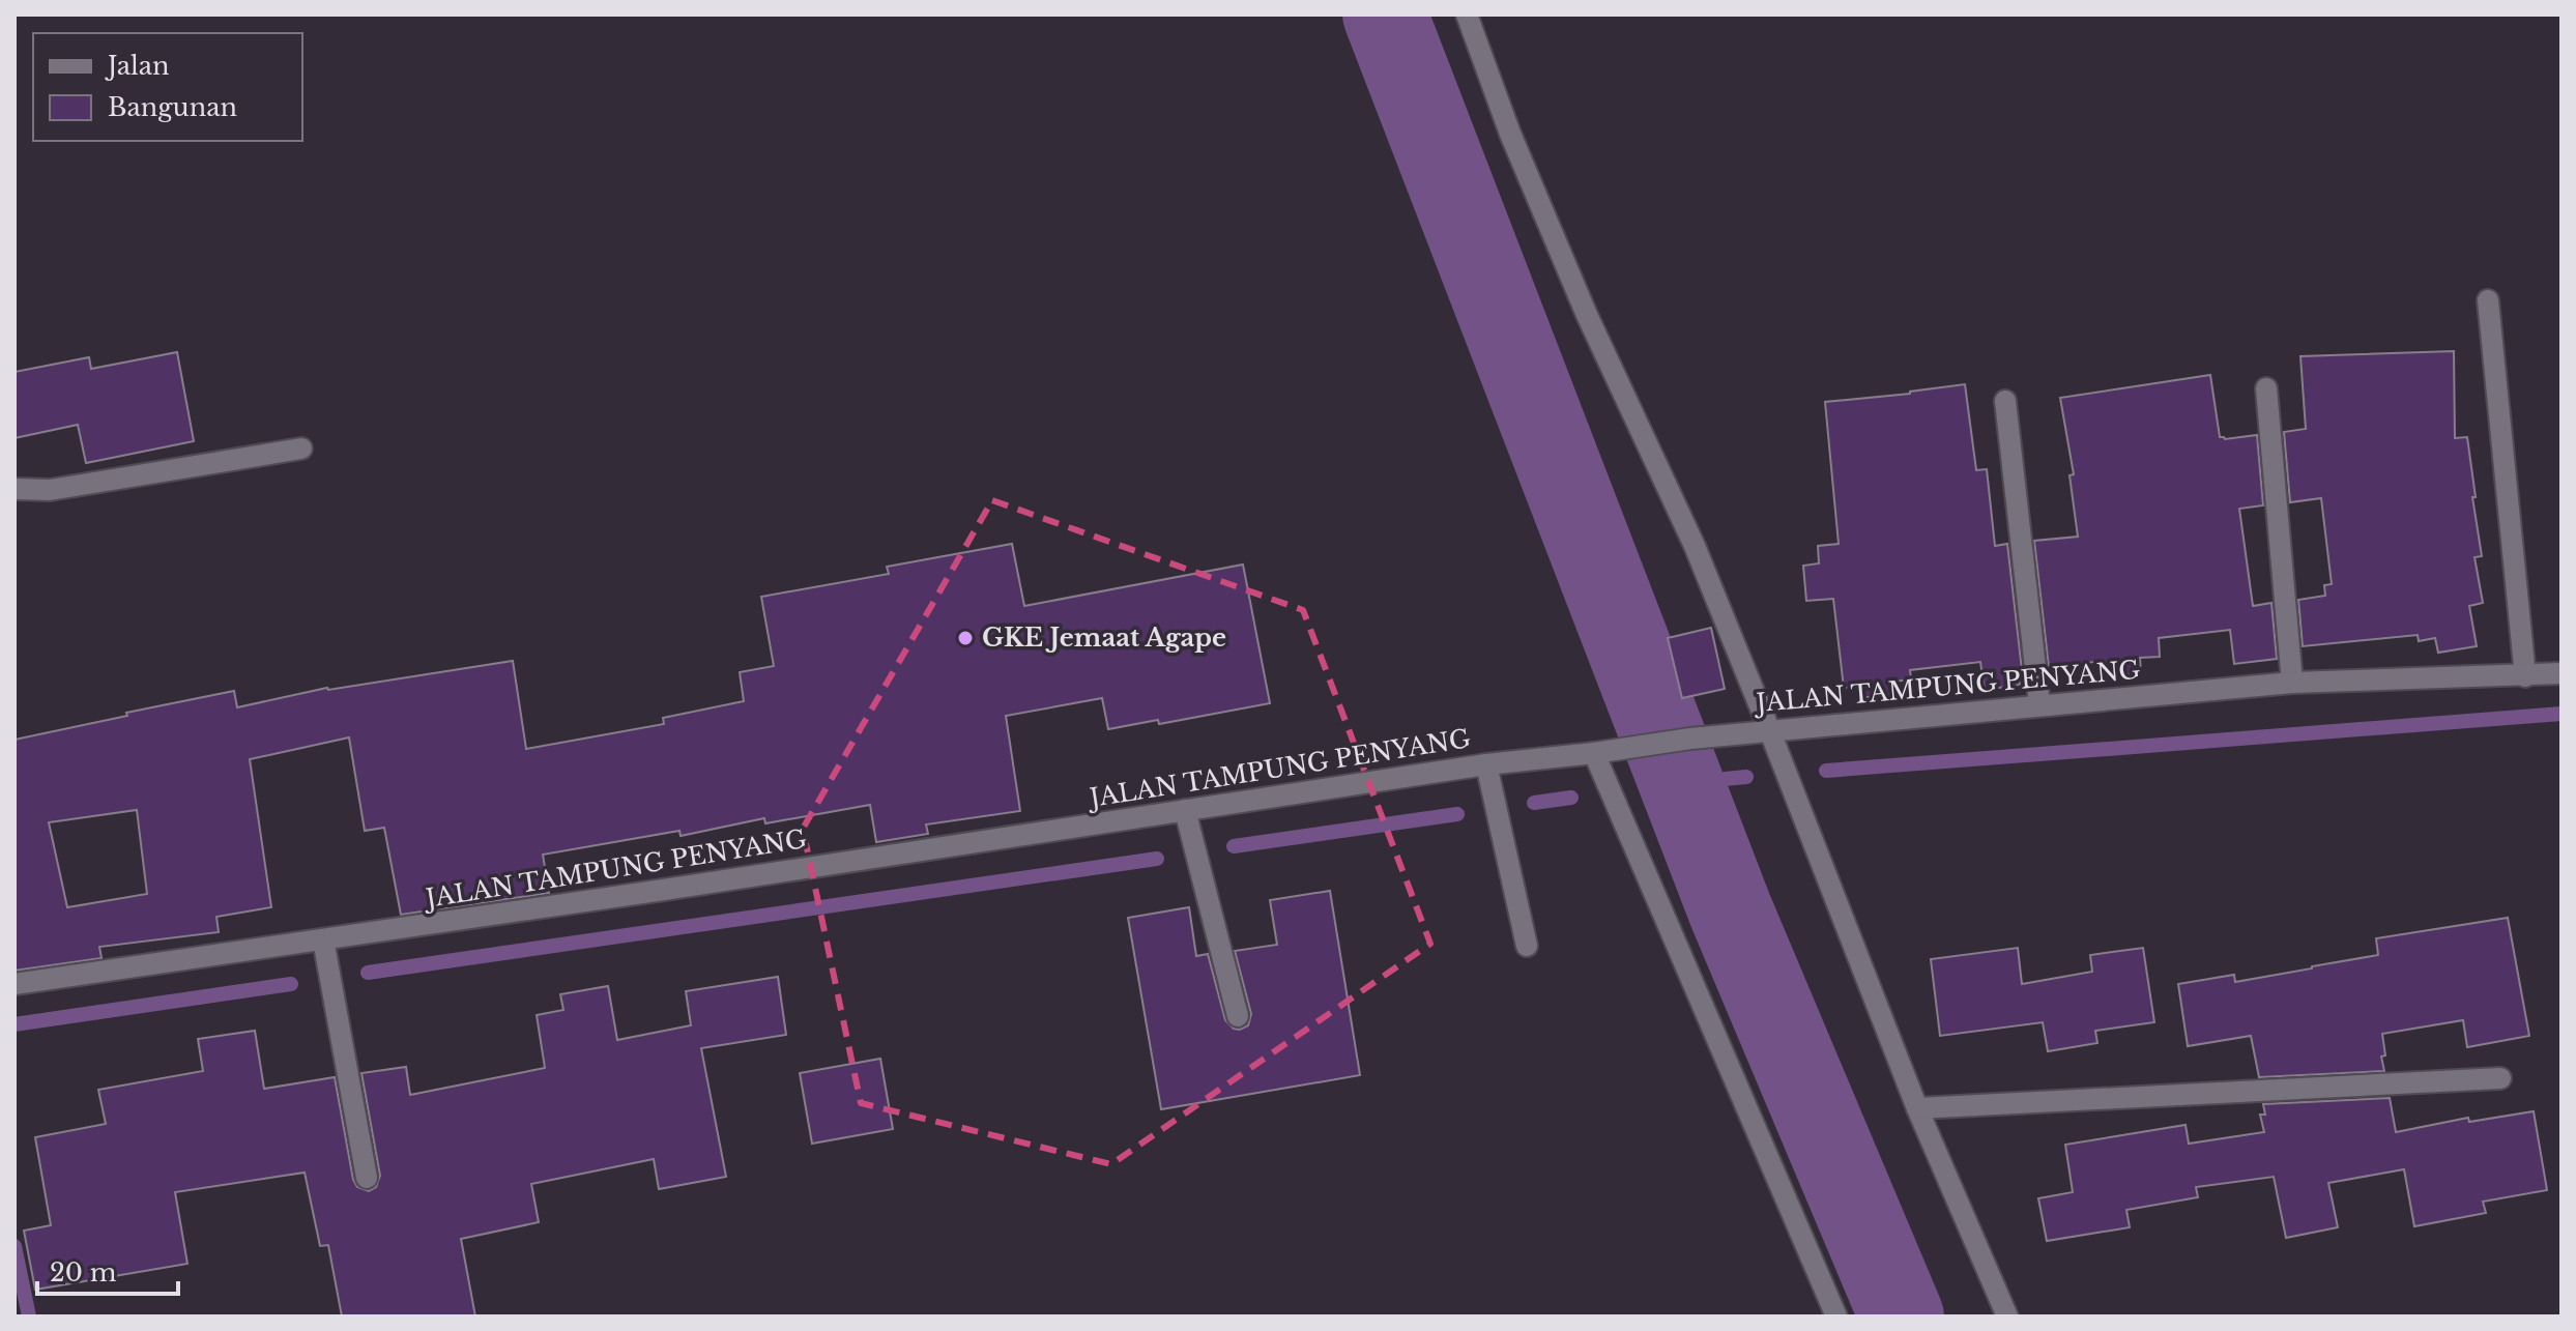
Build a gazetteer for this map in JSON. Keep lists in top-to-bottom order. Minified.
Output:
{"streets":{"street":["JALAN TAMPUNG PENYANG"]},"places":["GKE Jemaat Agape"],"legend":["Jalan","Bangunan"],"scale_bar":"20 m"}
